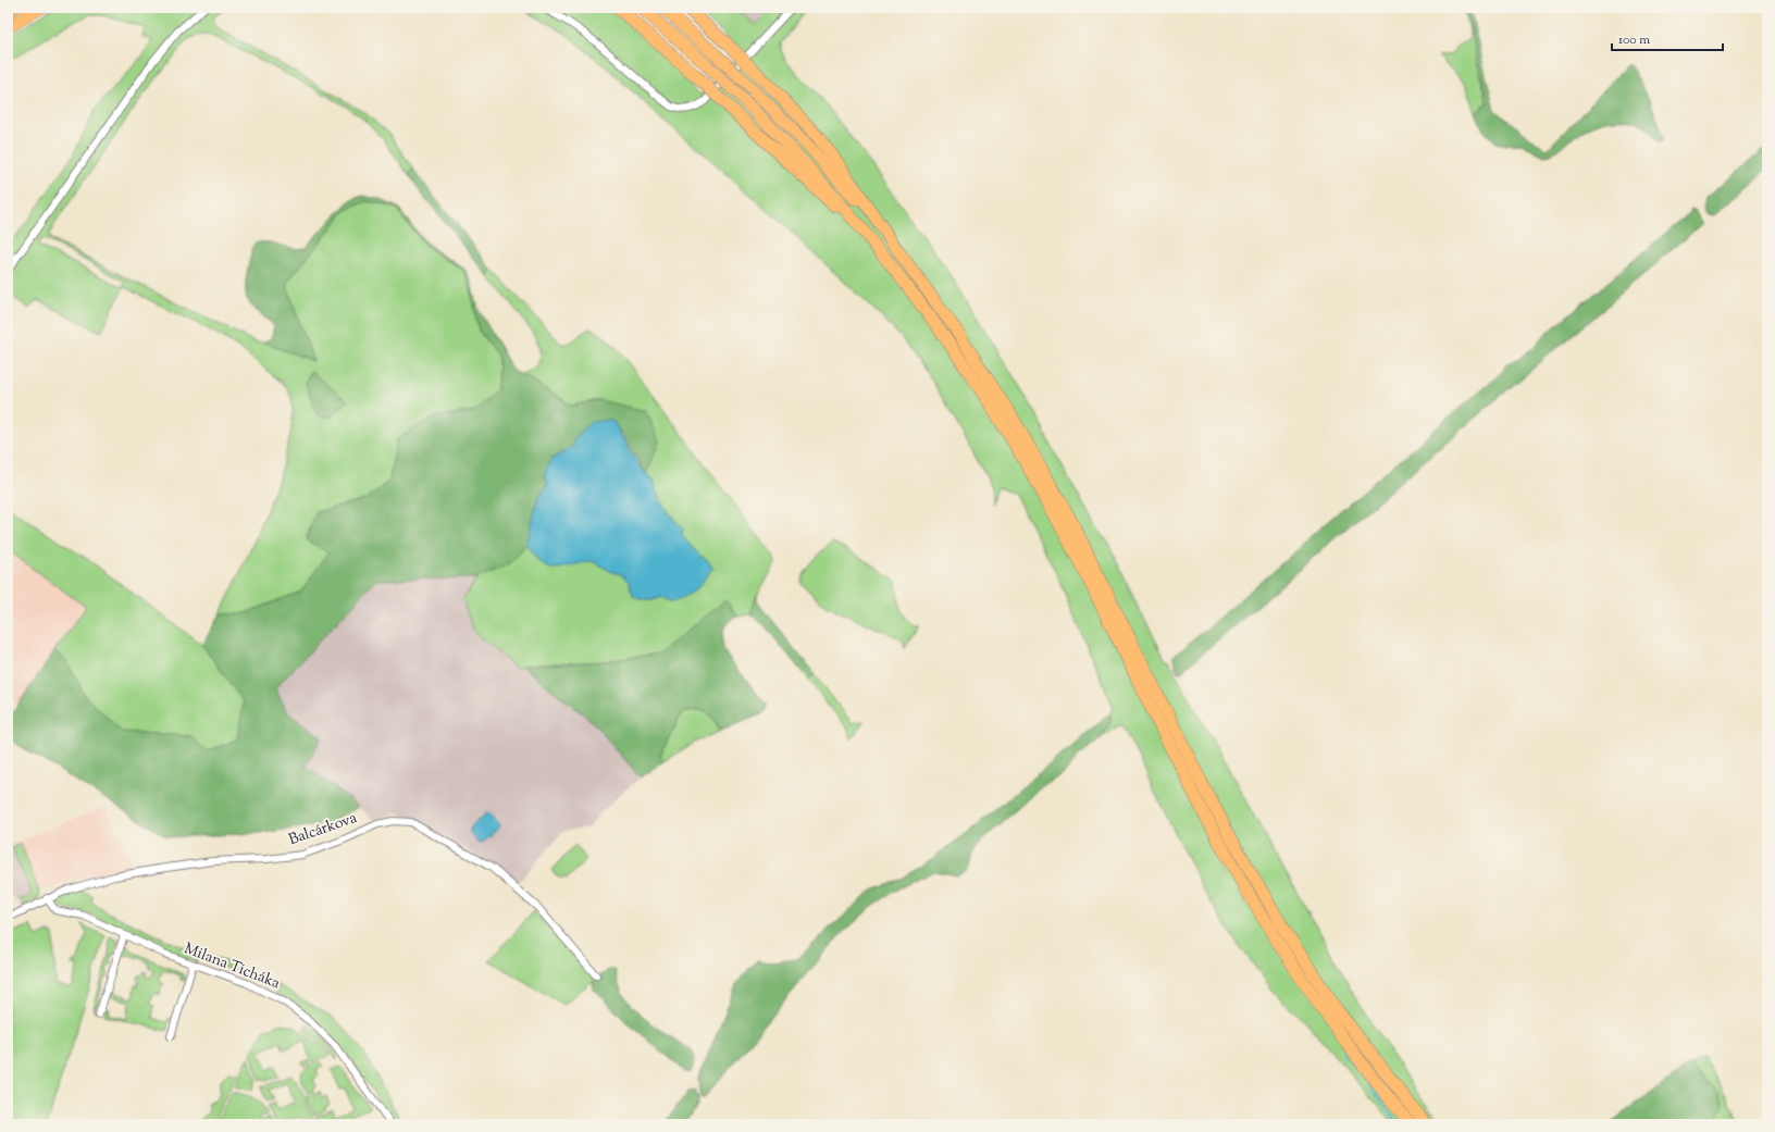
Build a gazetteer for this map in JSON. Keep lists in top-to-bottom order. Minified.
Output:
{"streets":{"street":["Balcárkova","Milana Ticháka"]},"crossings":[["Balcárkova","Milana Ticháka"]],"scale_bar":"100 m"}
